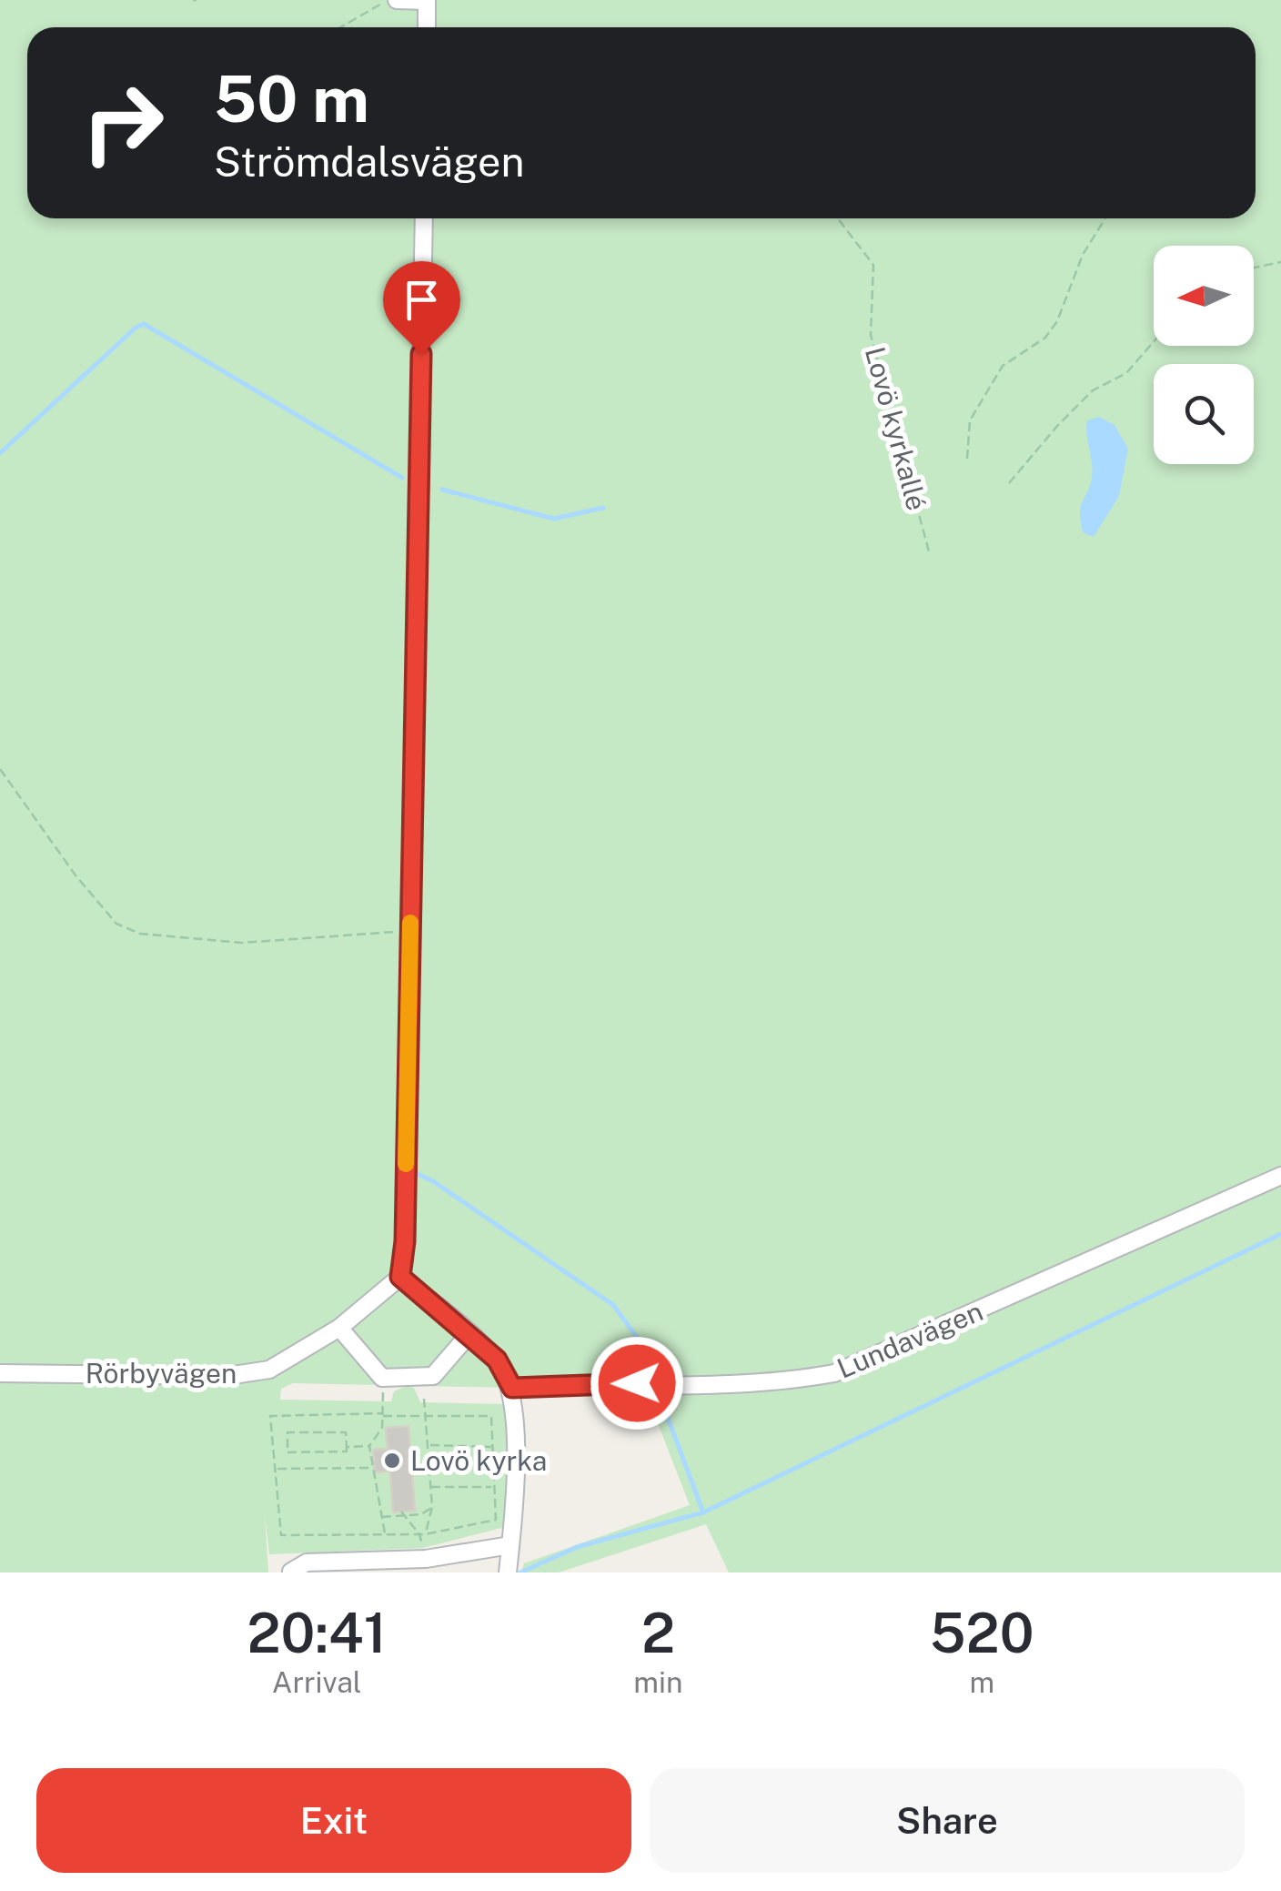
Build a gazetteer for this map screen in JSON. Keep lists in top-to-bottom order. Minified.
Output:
{"streets":{"street":["Lundavägen","Rörbyvägen"],"path":["Lovö kyrkallé"]},"places":["Lovö kyrka"],"north":"left","page":{"turn":["50 m","Strömdalsvägen"],"eta":["20:41","Arrival","2","min","520","m"],"buttons":["Exit","Share"]}}
